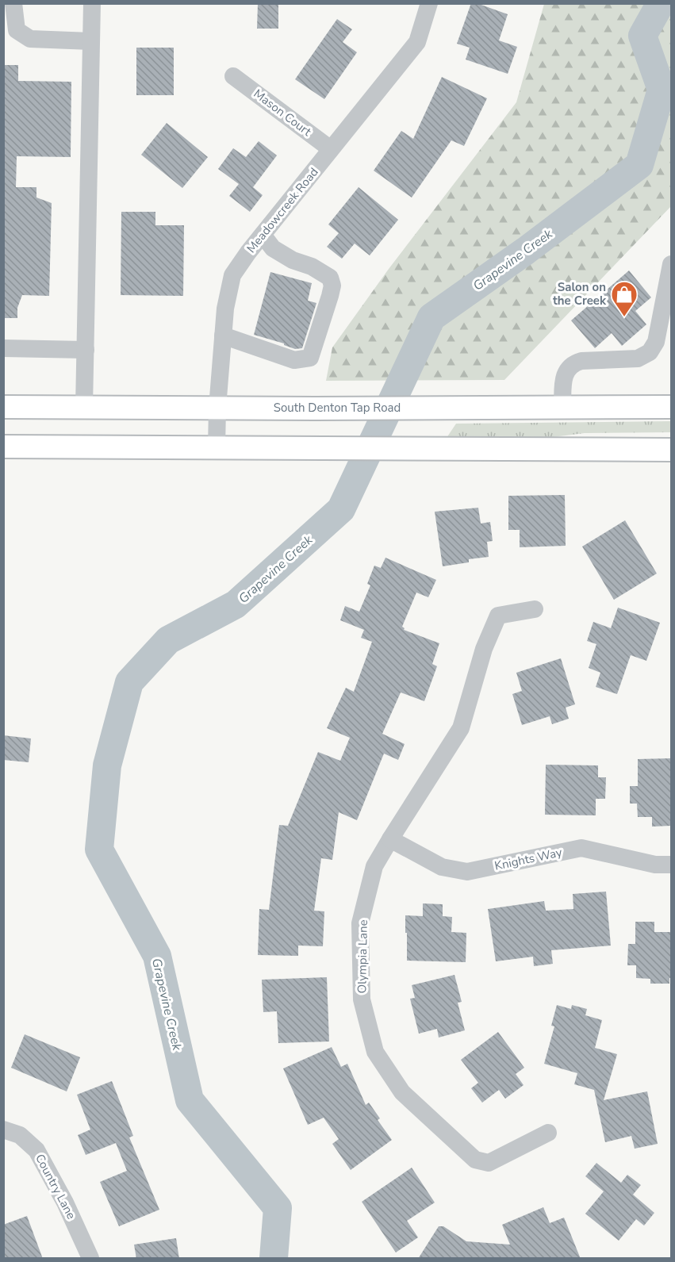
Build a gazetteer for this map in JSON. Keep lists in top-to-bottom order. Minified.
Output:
{"streets":{"main road":["South Denton Tap Road"],"street":["Mason Court","Meadowcreek Road","Knights Way","Olympia Lane","Country Lane"]},"crossings":[["Mason Court","Meadowcreek Road"],["Meadowcreek Road","South Denton Tap Road"],["Knights Way","Olympia Lane"]],"water":["Grapevine Creek"],"places":{"shop":["Salon on the Creek"]}}
